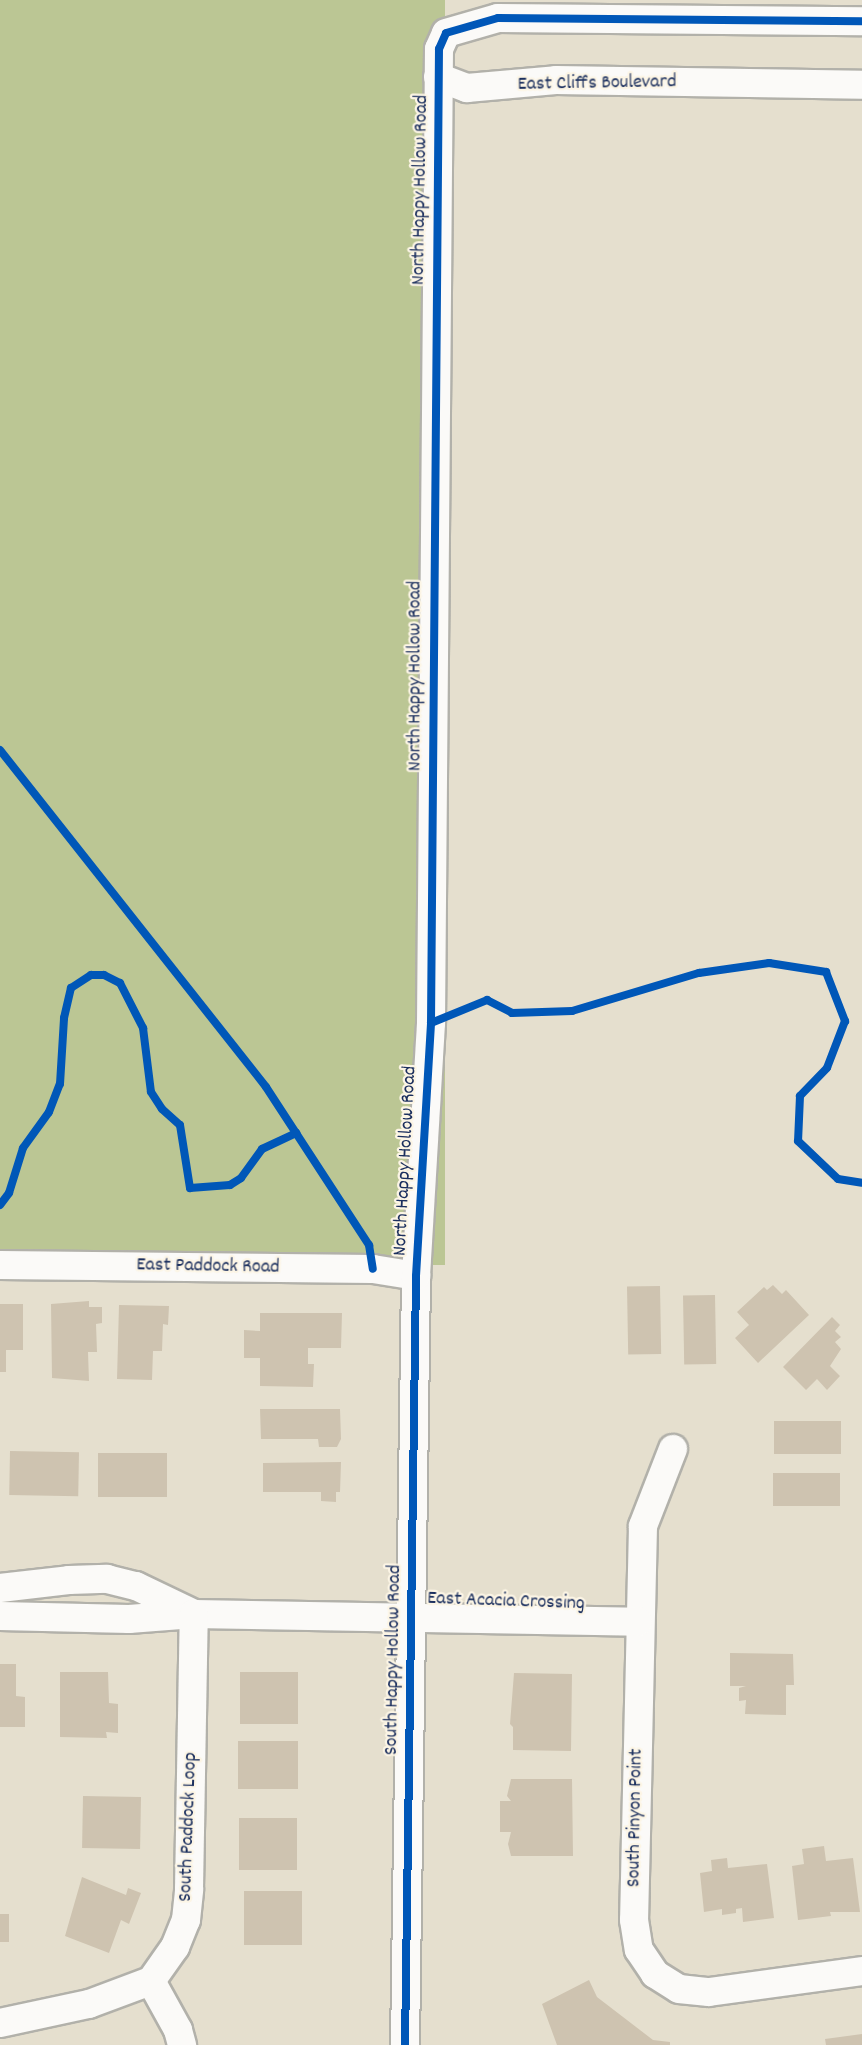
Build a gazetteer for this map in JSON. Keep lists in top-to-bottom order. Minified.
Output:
{"streets":{"street":["East Cliffs Boulevard","North Happy Hollow Road","East Paddock Road","East Acacia Crossing","South Happy Hollow Road","South Pinyon Point","South Paddock Loop"]},"crossings":[["East Cliffs Boulevard","North Happy Hollow Road"],["North Happy Hollow Road","East Paddock Road"],["North Happy Hollow Road","South Happy Hollow Road"],["East Paddock Road","South Happy Hollow Road"],["East Acacia Crossing","South Happy Hollow Road"],["East Acacia Crossing","South Pinyon Point"],["East Acacia Crossing","South Paddock Loop"]]}
